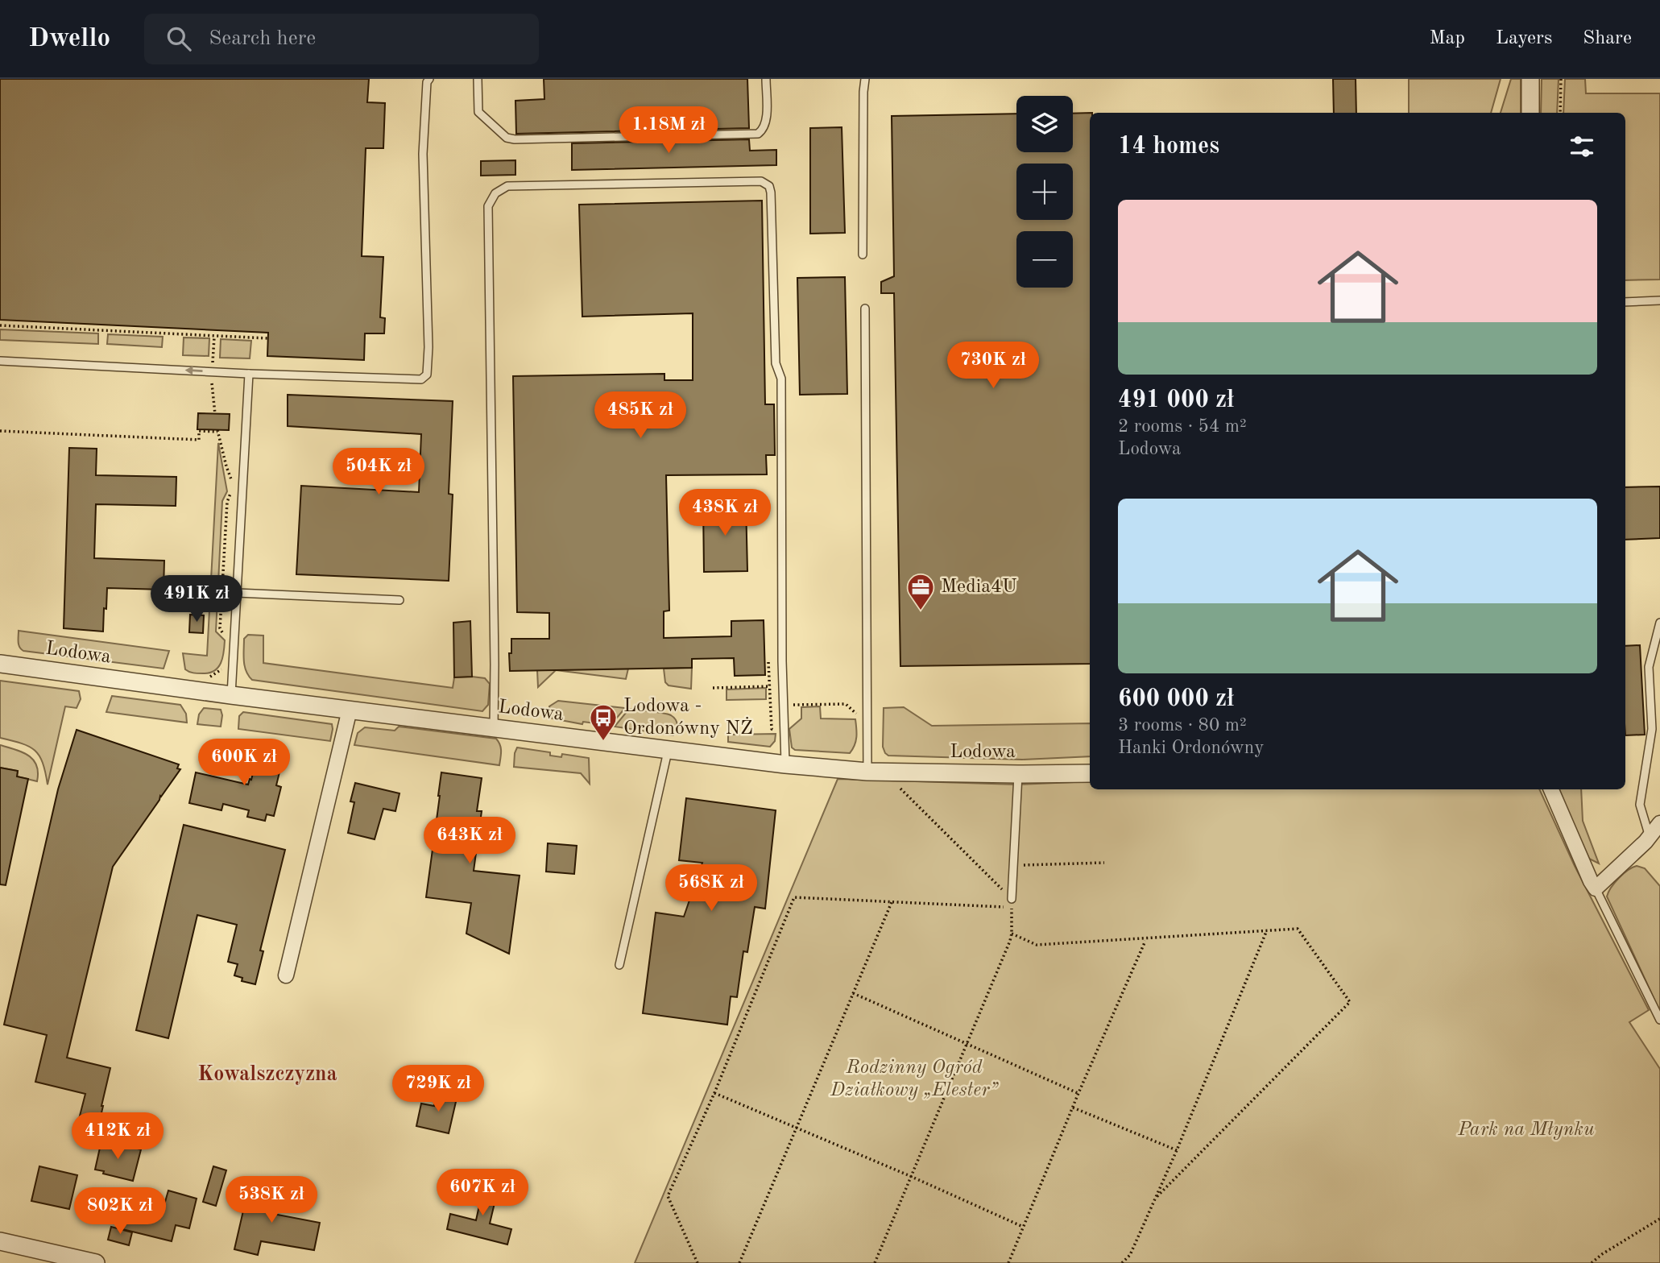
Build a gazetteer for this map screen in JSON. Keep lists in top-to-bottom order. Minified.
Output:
{"streets":{"street":["Lodowa"]},"districts":["Kowalszczyzna"],"parks":["Rodzinny Ogród Działkowy „Elester”","Park na Młynku"],"places":{"office":["Media4U"],"bus stop":["Lodowa - Ordonówny NŻ"]},"page":{"header":"Dwello","search":"Search here","nav":["Map","Layers","Share"],"map_buttons":["+","−"],"price":["1.18M zł","730K zł","485K zł","504K zł","438K zł","491K zł","600K zł","643K zł","568K zł","729K zł","412K zł","607K zł","538K zł","802K zł"],"heading":"14 homes","list":[{"name":"491 000 zł","note":"2 rooms · 54 m² · Lodowa"},{"name":"600 000 zł","note":"3 rooms · 80 m² · Hanki Ordonówny"}]}}
